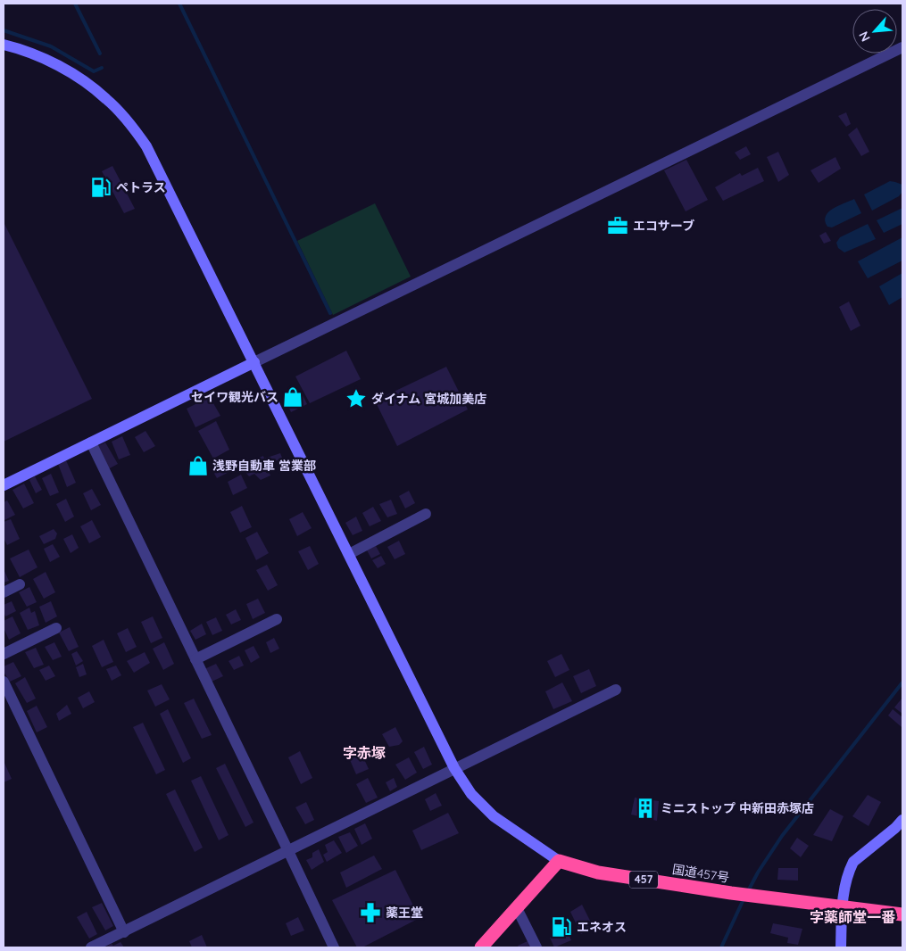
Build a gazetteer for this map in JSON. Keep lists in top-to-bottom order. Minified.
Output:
{"streets":{"highway":["国道457号","457"]},"districts":["字赤塚","字薬師堂一番"],"places":{"fuel station":["ペトラス","エネオス"],"office":["エコサーブ"],"shop":["セイワ観光バス","浅野自動車 営業部"],"place":["ダイナム 宮城加美店"],"building":["ミニストップ 中新田赤塚店"],"pharmacy":["薬王堂"]},"north":"bottom left"}
